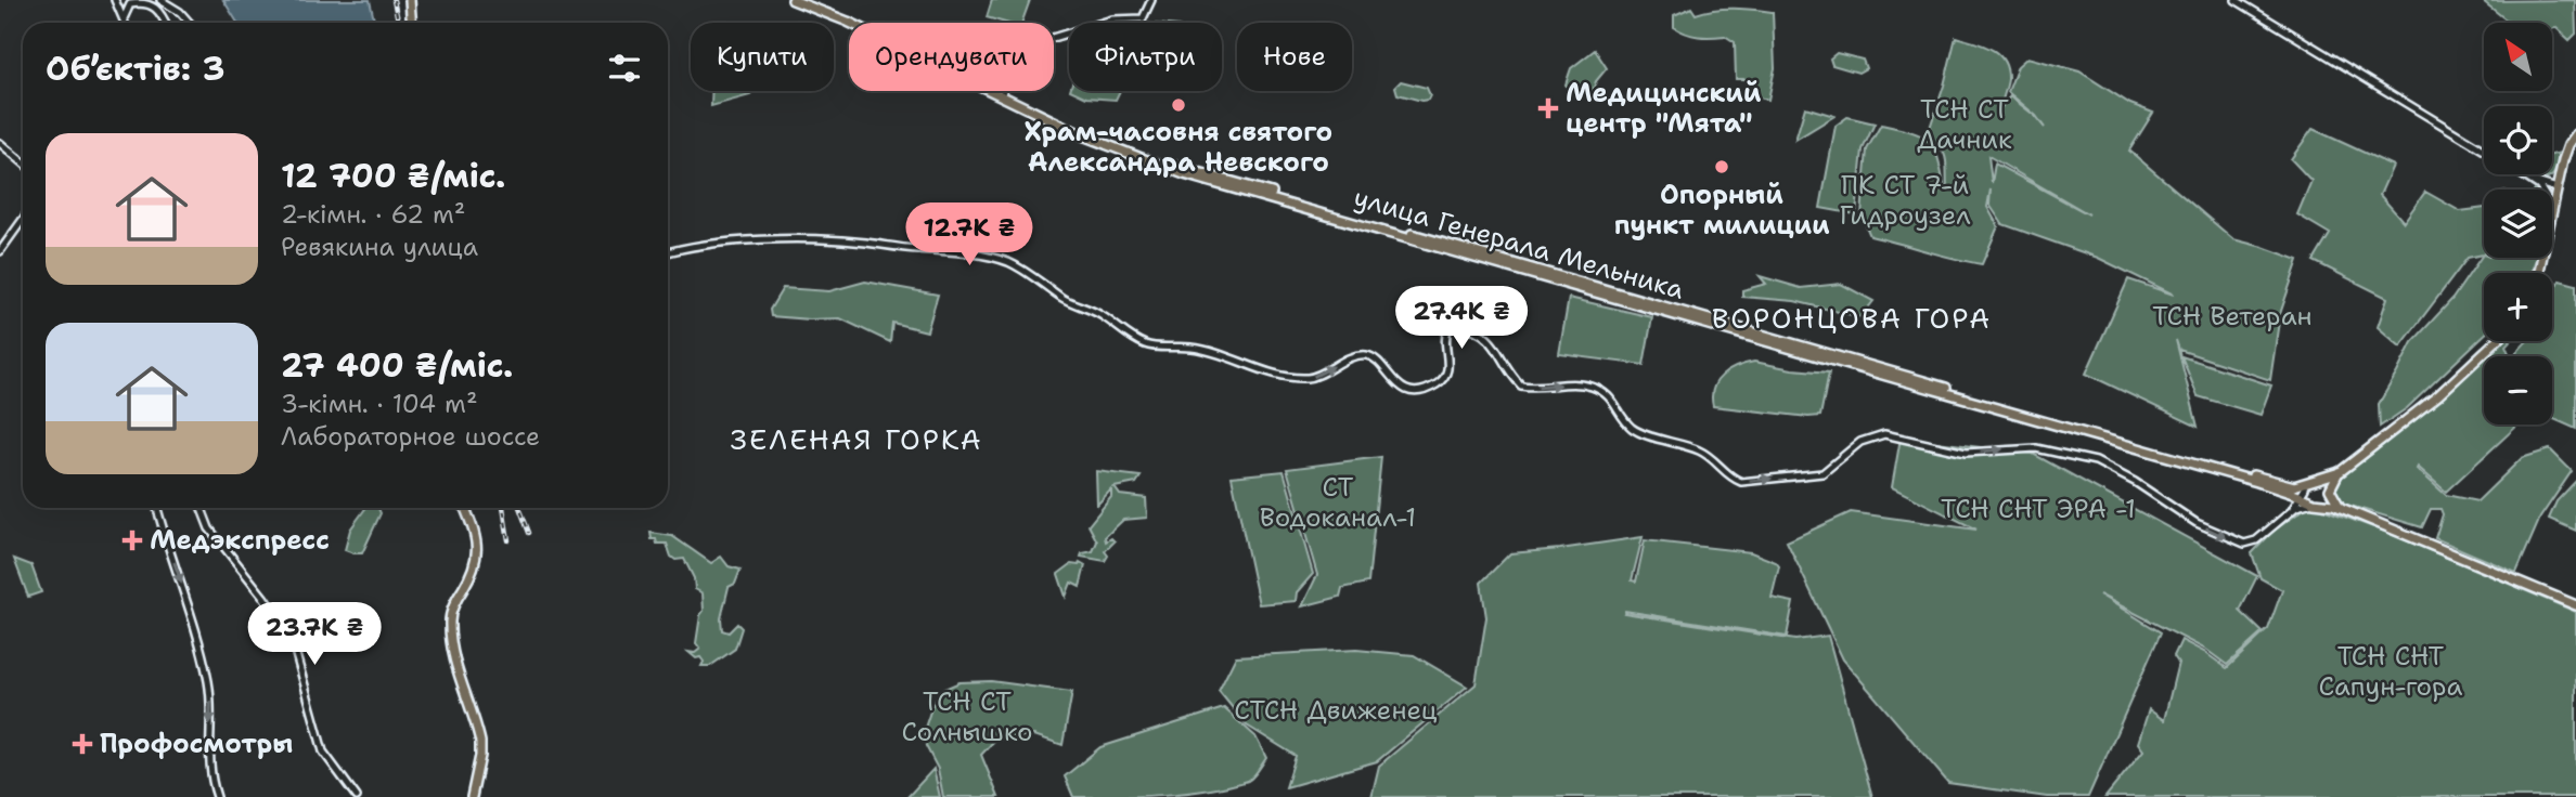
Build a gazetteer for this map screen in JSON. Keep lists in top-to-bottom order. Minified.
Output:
{"streets":{"main road":["улица Генерала Мельника"]},"districts":["ВОРОНЦОВА ГОРА","ЗЕЛЕНАЯ ГОРКА"],"parks":["ТСН СТ Дачник","ПК СТ 7-й Гидроузел","ТСН Ветеран","СТ Водоканал-1","ТСН СНТ ЭРА -1","ТСН СНТ Сапун-гора","ТСН СТ Солнышко","СТСН Движенец"],"places":{"other":["Храм-часовня святого Александра Невского","Опорный пункт милиции"],"health":["Медицинский центр \"Мята\"","Медэкспресс","Профосмотры"]},"north":"top left","page":{"map_buttons":["+","−"],"chip":["Купити","Орендувати","Фільтри","Нове"],"heading":"Об’єктів: 3","list":[{"name":"12 700 ₴/міс.","note":"2-кімн. · 62 m² · Ревякина улица"},{"name":"27 400 ₴/міс.","note":"3-кімн. · 104 m² · Лабораторное шоссе"}],"price":["12.7K ₴","27.4K ₴","23.7K ₴"]}}
